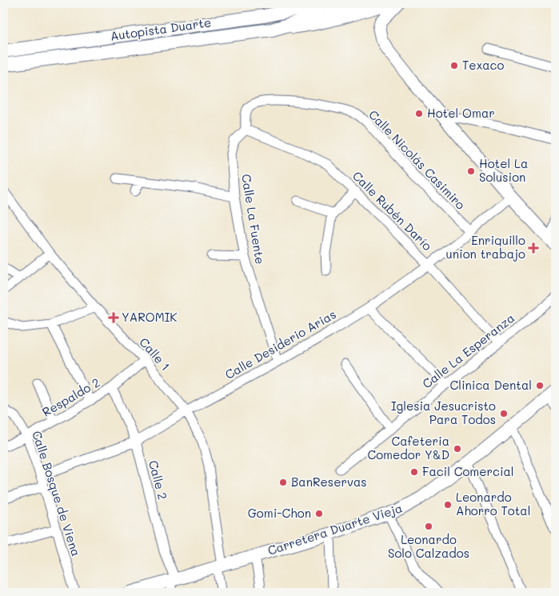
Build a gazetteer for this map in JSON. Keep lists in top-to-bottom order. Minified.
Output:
{"streets":{"highway":["Autopista Duarte"],"main road":["Carretera Duarte Vieja"],"street":["Calle Nicolás Casimiro","Calle Rubén Darío","Calle La Fuente","Calle Desiderio Arias","Calle La Esperanza","Calle 1","Respaldo 2","Calle 2","Calle Bosque de Viena"]},"crossings":[["Calle Nicolás Casimiro","Calle Rubén Darío"],["Calle Nicolás Casimiro","Calle La Fuente"],["Calle Nicolás Casimiro","Calle Desiderio Arias"],["Calle Rubén Darío","Calle La Fuente"],["Calle Rubén Darío","Calle Desiderio Arias"],["Calle Rubén Darío","Calle La Esperanza"],["Calle La Fuente","Calle Desiderio Arias"],["Calle Desiderio Arias","Calle 1"],["Calle Desiderio Arias","Calle 2"],["Calle Desiderio Arias","Calle Bosque de Viena"],["Calle 1","Respaldo 2"],["Calle 1","Carretera Duarte Vieja"],["Respaldo 2","Calle 2"],["Respaldo 2","Calle Bosque de Viena"],["Calle 2","Carretera Duarte Vieja"]],"places":{"other":["Texaco","Hotel Omar","Hotel La Solusion","Clinica Dental","Iglesia Jesucristo Para Todos","Cafeteria Comedor Y&D","Facil Comercial","BanReservas","Leonardo Ahorro Total","Gomi-Chon","Leonardo Solo Calzados"],"health":["Enriquillo union trabajo","YAROMIK"]}}
